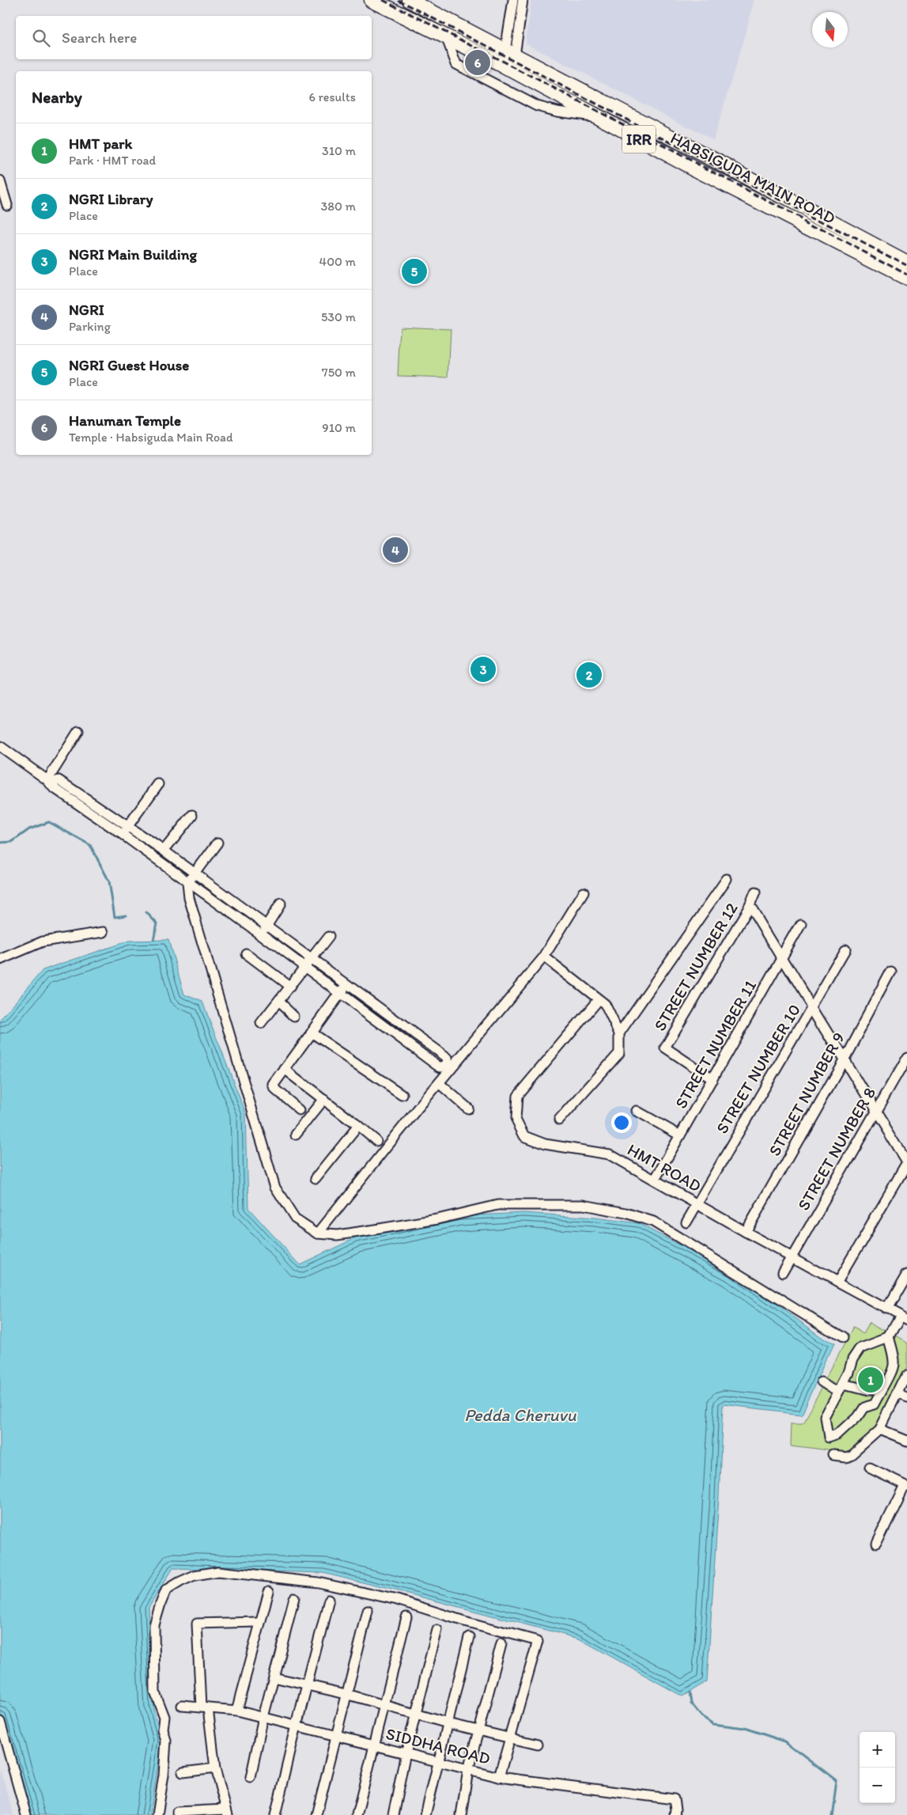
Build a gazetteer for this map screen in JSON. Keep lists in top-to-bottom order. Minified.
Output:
{"streets":{"main road":["IRR","HABSIGUDA MAIN ROAD"],"street":["STREET NUMBER 12","STREET NUMBER 11","STREET NUMBER 10","STREET NUMBER 9","STREET NUMBER 8","HMT ROAD","SIDDHA ROAD"]},"crossings":[["STREET NUMBER 12","STREET NUMBER 11"],["STREET NUMBER 11","HMT ROAD"],["STREET NUMBER 10","HMT ROAD"],["STREET NUMBER 9","HMT ROAD"],["STREET NUMBER 8","HMT ROAD"]],"water":["Pedda Cheruvu"],"north":"bottom","page":{"search":"Search here","pins":["6","5","4","3","2","1"],"heading":["Nearby","6 results"],"list":[{"mark":"1","name":"HMT park","note":"Park · HMT road","value":"310 m"},{"mark":"2","name":"NGRI Library","note":"Place","value":"380 m"},{"mark":"3","name":"NGRI Main Building","note":"Place","value":"400 m"},{"mark":"4","name":"NGRI","note":"Parking","value":"530 m"},{"mark":"5","name":"NGRI Guest House","note":"Place","value":"750 m"},{"mark":"6","name":"Hanuman Temple","note":"Temple · Habsiguda Main Road","value":"910 m"}],"map_buttons":["+","−"]}}
